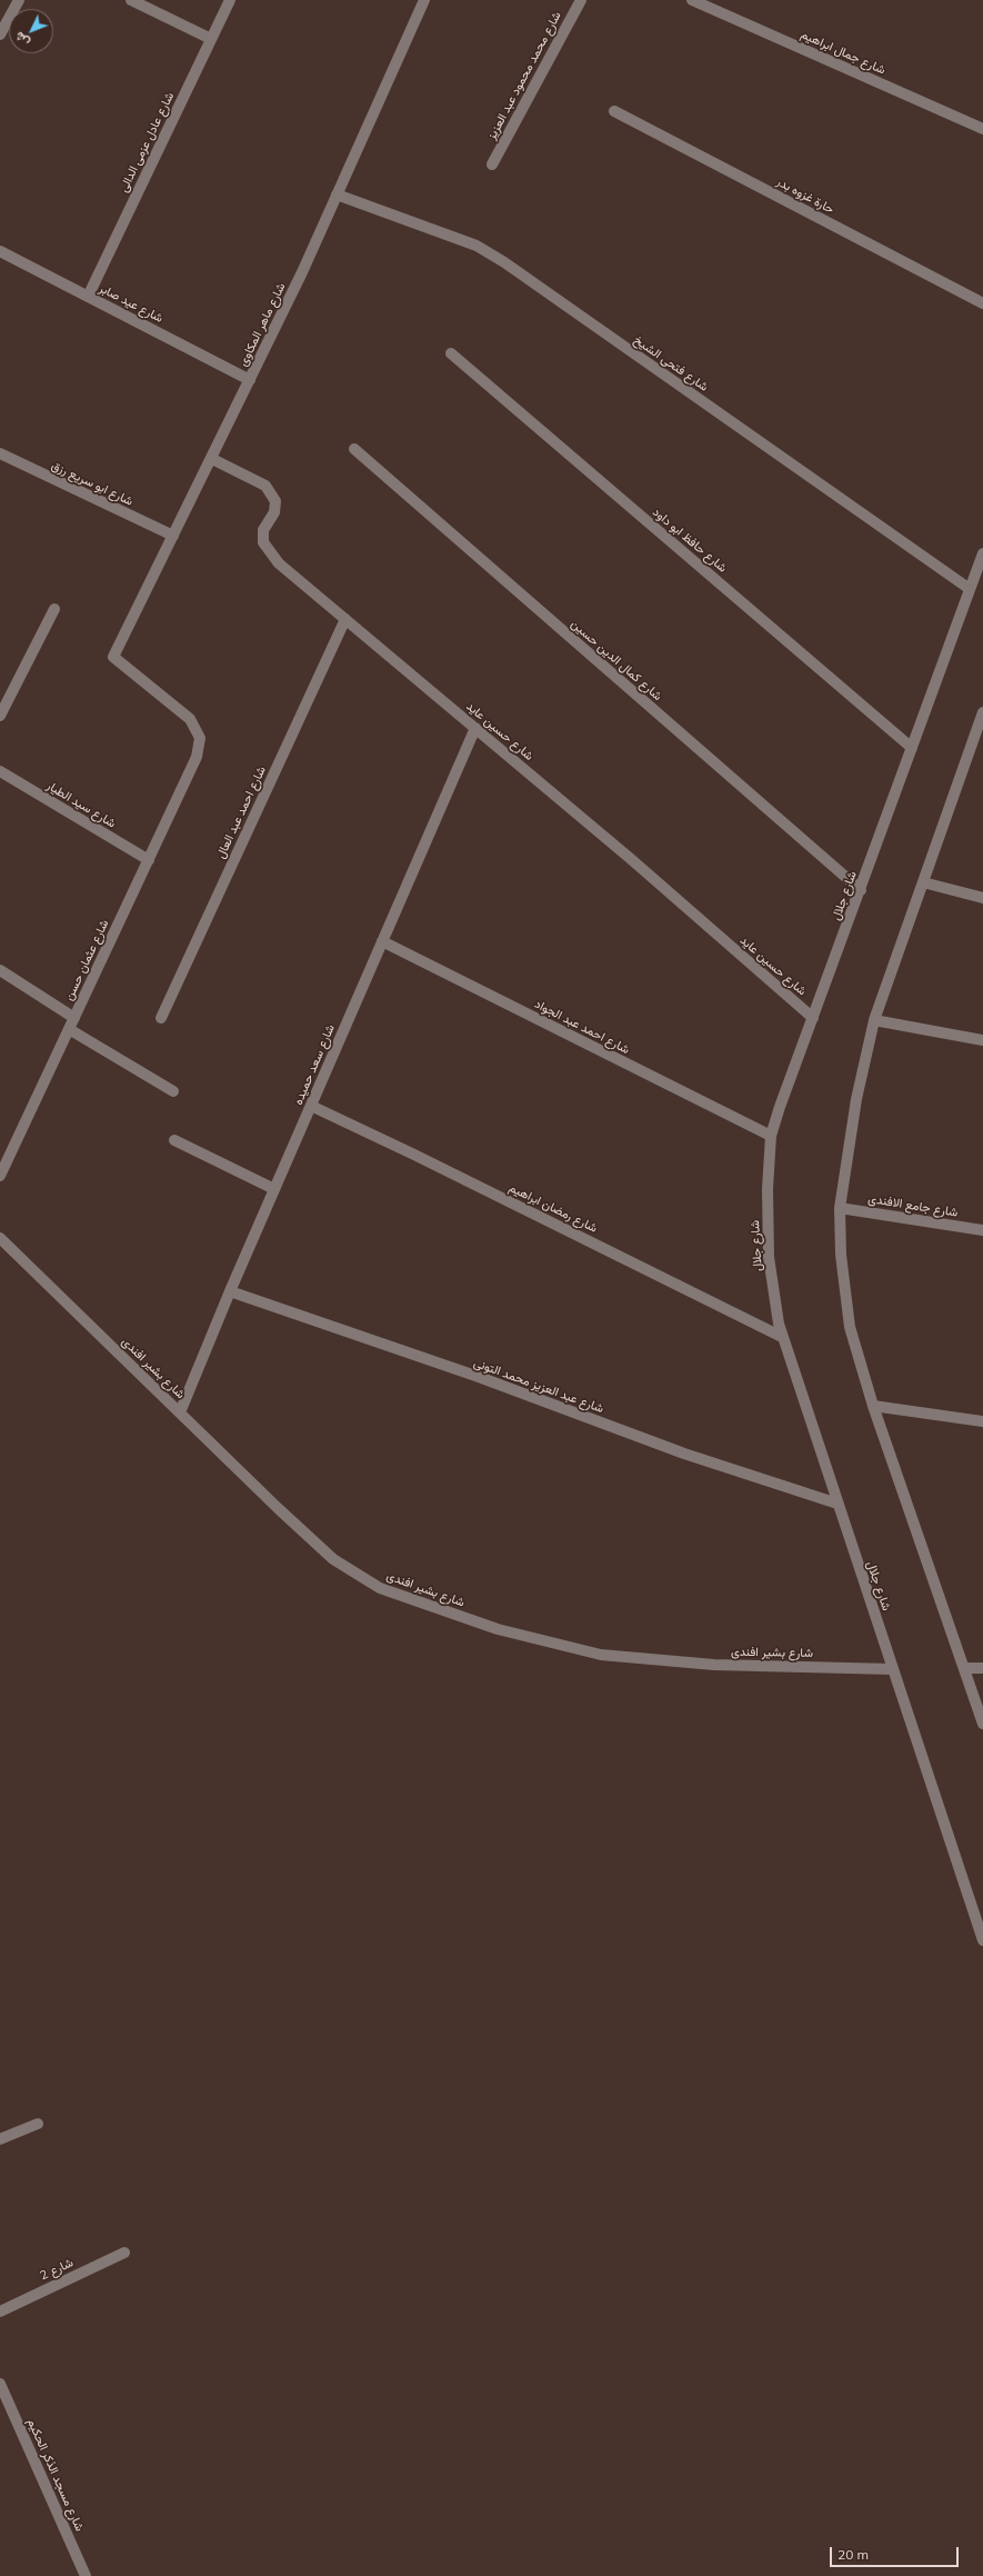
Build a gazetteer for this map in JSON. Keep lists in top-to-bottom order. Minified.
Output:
{"streets":{"street":["شارع جمال ابراهيم","شارع محمد محمود عبد العزيز","شارع عادل عزمى الدالى","حارة غزوه بدر","شارع عيد صابر","شارع ماهر المكاوى","شارع فتحى الشيخ","شارع ابو سريع رزق","شارع حافظ ابو داود","شارع كمال الدين حسين","شارع حسين عايد","شارع سيد الطيار","شارع احمد عبد العال","شارع جلال","شارع عثمان حسن","شارع احمد عبد الجواد","شارع سعد حميده","شارع جامع الافندى","شارع رمضان ابراهيم","شارع بشير افندى","شارع عبد العزيز محمد التونى","شارع 2","شارع مسجد الذكر الحكيم"]},"crossings":[["شارع عادل عزمى الدالى","شارع عيد صابر"],["شارع عيد صابر","شارع ماهر المكاوى"],["شارع ماهر المكاوى","شارع فتحى الشيخ"],["شارع ماهر المكاوى","شارع ابو سريع رزق"],["شارع ماهر المكاوى","شارع حسين عايد"],["شارع ماهر المكاوى","شارع عثمان حسن"],["شارع فتحى الشيخ","شارع جلال"],["شارع حافظ ابو داود","شارع جلال"],["شارع كمال الدين حسين","شارع جلال"],["شارع حسين عايد","شارع احمد عبد العال"],["شارع حسين عايد","شارع جلال"],["شارع حسين عايد","شارع سعد حميده"],["شارع سيد الطيار","شارع عثمان حسن"],["شارع جلال","شارع احمد عبد الجواد"],["شارع جلال","شارع رمضان ابراهيم"],["شارع جلال","شارع بشير افندى"],["شارع جلال","شارع عبد العزيز محمد التونى"],["شارع احمد عبد الجواد","شارع سعد حميده"],["شارع سعد حميده","شارع رمضان ابراهيم"],["شارع سعد حميده","شارع بشير افندى"],["شارع سعد حميده","شارع عبد العزيز محمد التونى"]],"scale_bar":"20 m","north":"bottom left"}
